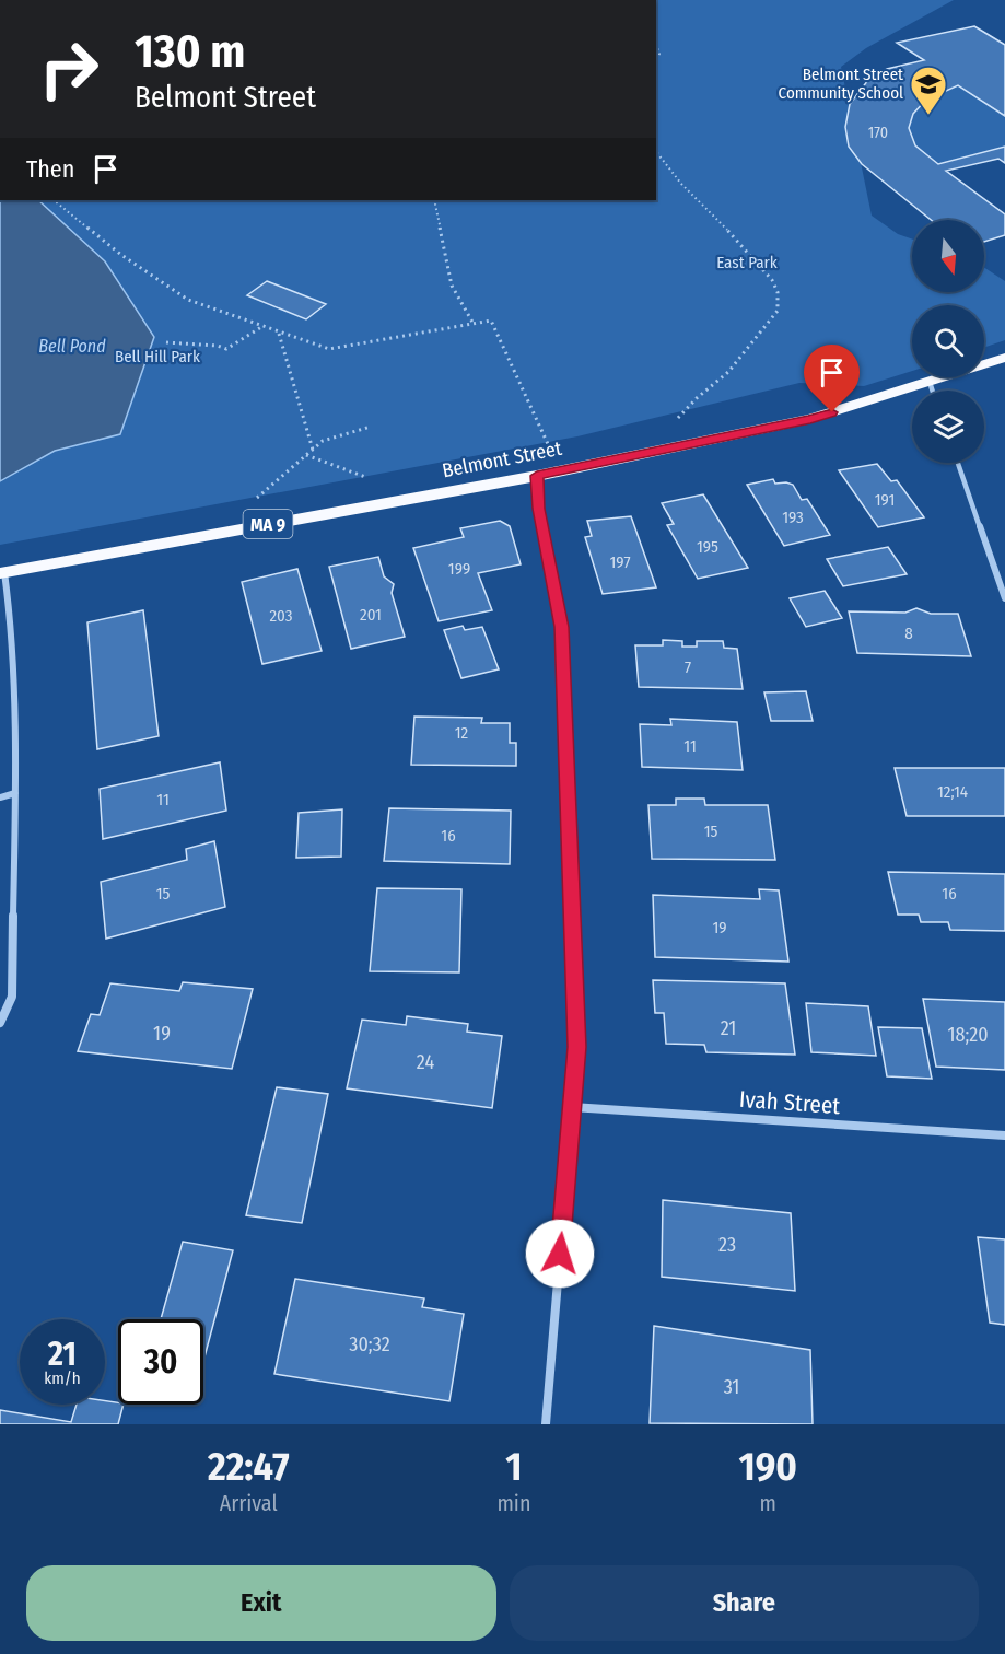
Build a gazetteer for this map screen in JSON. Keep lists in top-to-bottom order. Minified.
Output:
{"streets":{"highway":["Belmont Street","MA 9"],"street":["Ivah Street"]},"water":["Bell Pond"],"parks":["East Park","Bell Hill Park"],"places":{"school or university":["Belmont Street Community School"]},"house_numbers":["170","191","193","195","197","199","201","203","8","7","12","11","12;14","11","15","16","15","16","19","21","19","18;20","24","23","30;32","31"],"north":"bottom","page":{"turn":["130 m","Belmont Street"],"then":"Then","speed":"21 km/h","limit":"30","eta":["22:47","Arrival","1","min","190","m"],"buttons":["Exit","Share"]}}
